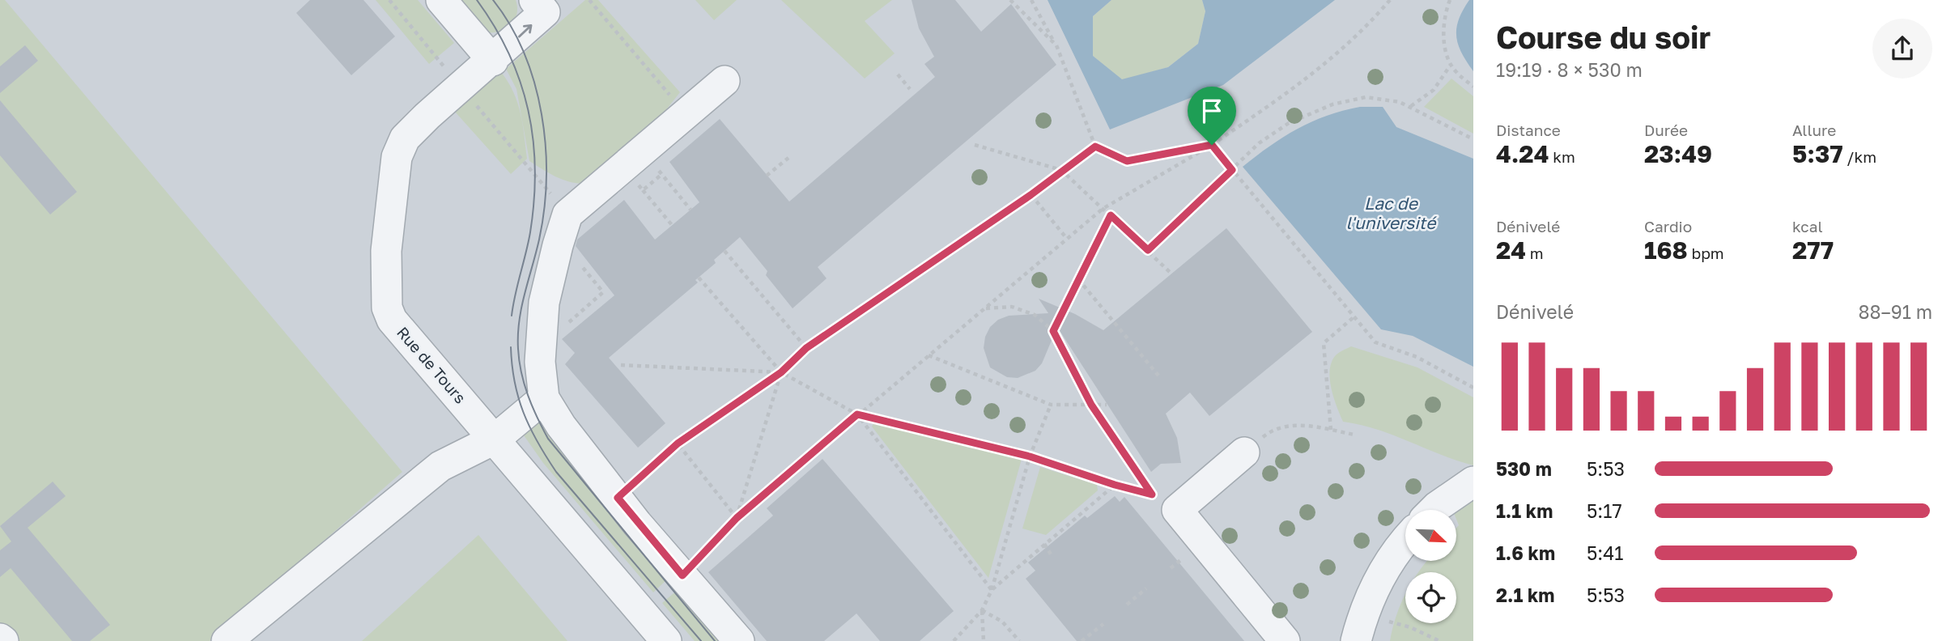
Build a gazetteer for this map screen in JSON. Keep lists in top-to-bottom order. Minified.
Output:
{"streets":{"street":["Rue de Tours"]},"water":["Lac de l'université"],"north":"bottom right","page":{"heading":["Course du soir","19:19 · 8 × 530 m"],"stats":[["Distance","4.24 km"],["Durée","23:49"],["Allure","5:37 /km"],["Dénivelé","24 m"],["Cardio","168 bpm"],["kcal","277"]],"chart":["Dénivelé","88–91 m"],"list":[{"name":"530 m","note":"5:53"},{"name":"1.1 km","note":"5:17"},{"name":"1.6 km","note":"5:41"},{"name":"2.1 km","note":"5:53"}]}}
